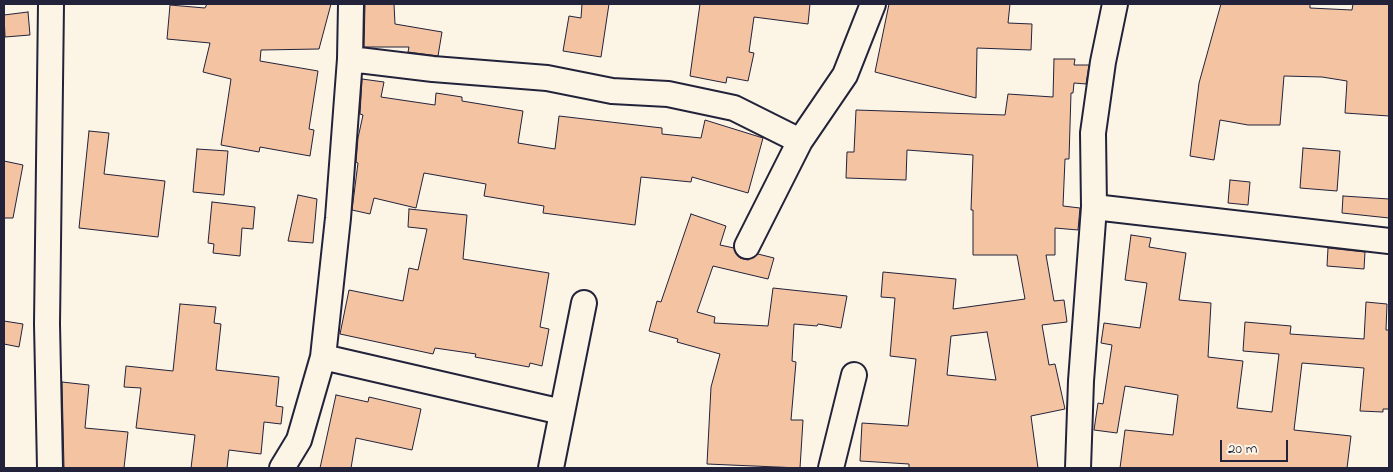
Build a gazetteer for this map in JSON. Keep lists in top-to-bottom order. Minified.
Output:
{"scale_bar":"20 m"}
